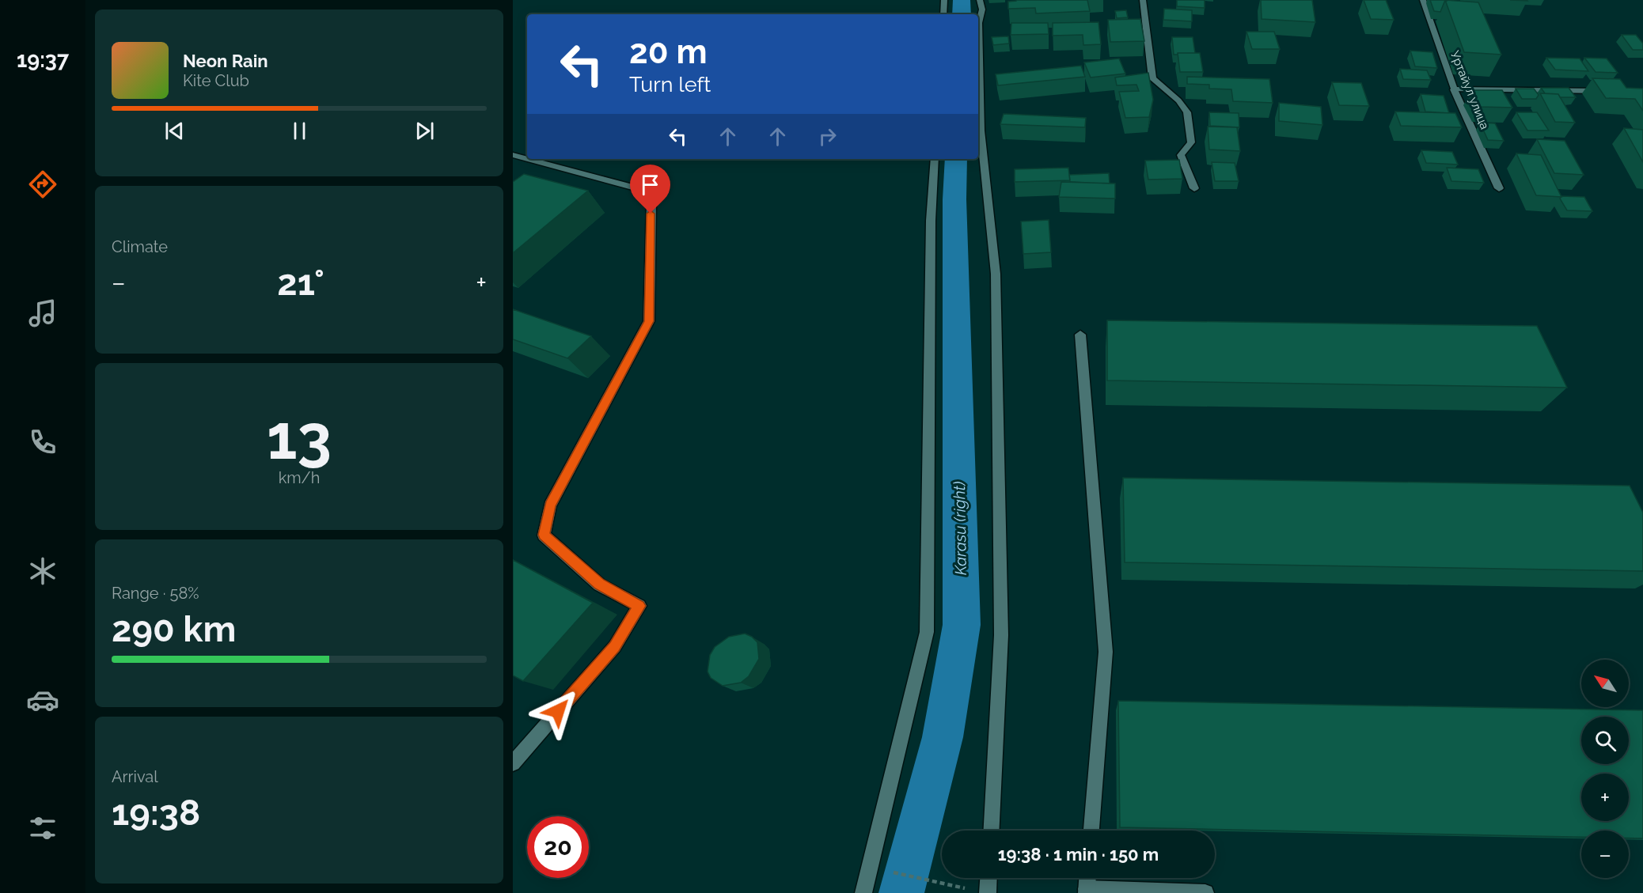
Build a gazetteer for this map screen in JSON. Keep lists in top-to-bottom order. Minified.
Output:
{"streets":{"street":["Уртайул улица"]},"water":["Karasu (right)"],"north":"top left","page":{"tabs":"19:37","turn":["20 m","Turn left"],"song":["Neon Rain","Kite Club"],"tile":["Climate",["13","km/h"],["Range · 58%","290 km"],["Arrival","19:38"]],"heat":["−","21°","+"],"map_buttons":["+","−"],"limit":"20","trip":"19:38 · 1 min · 150 m"}}
